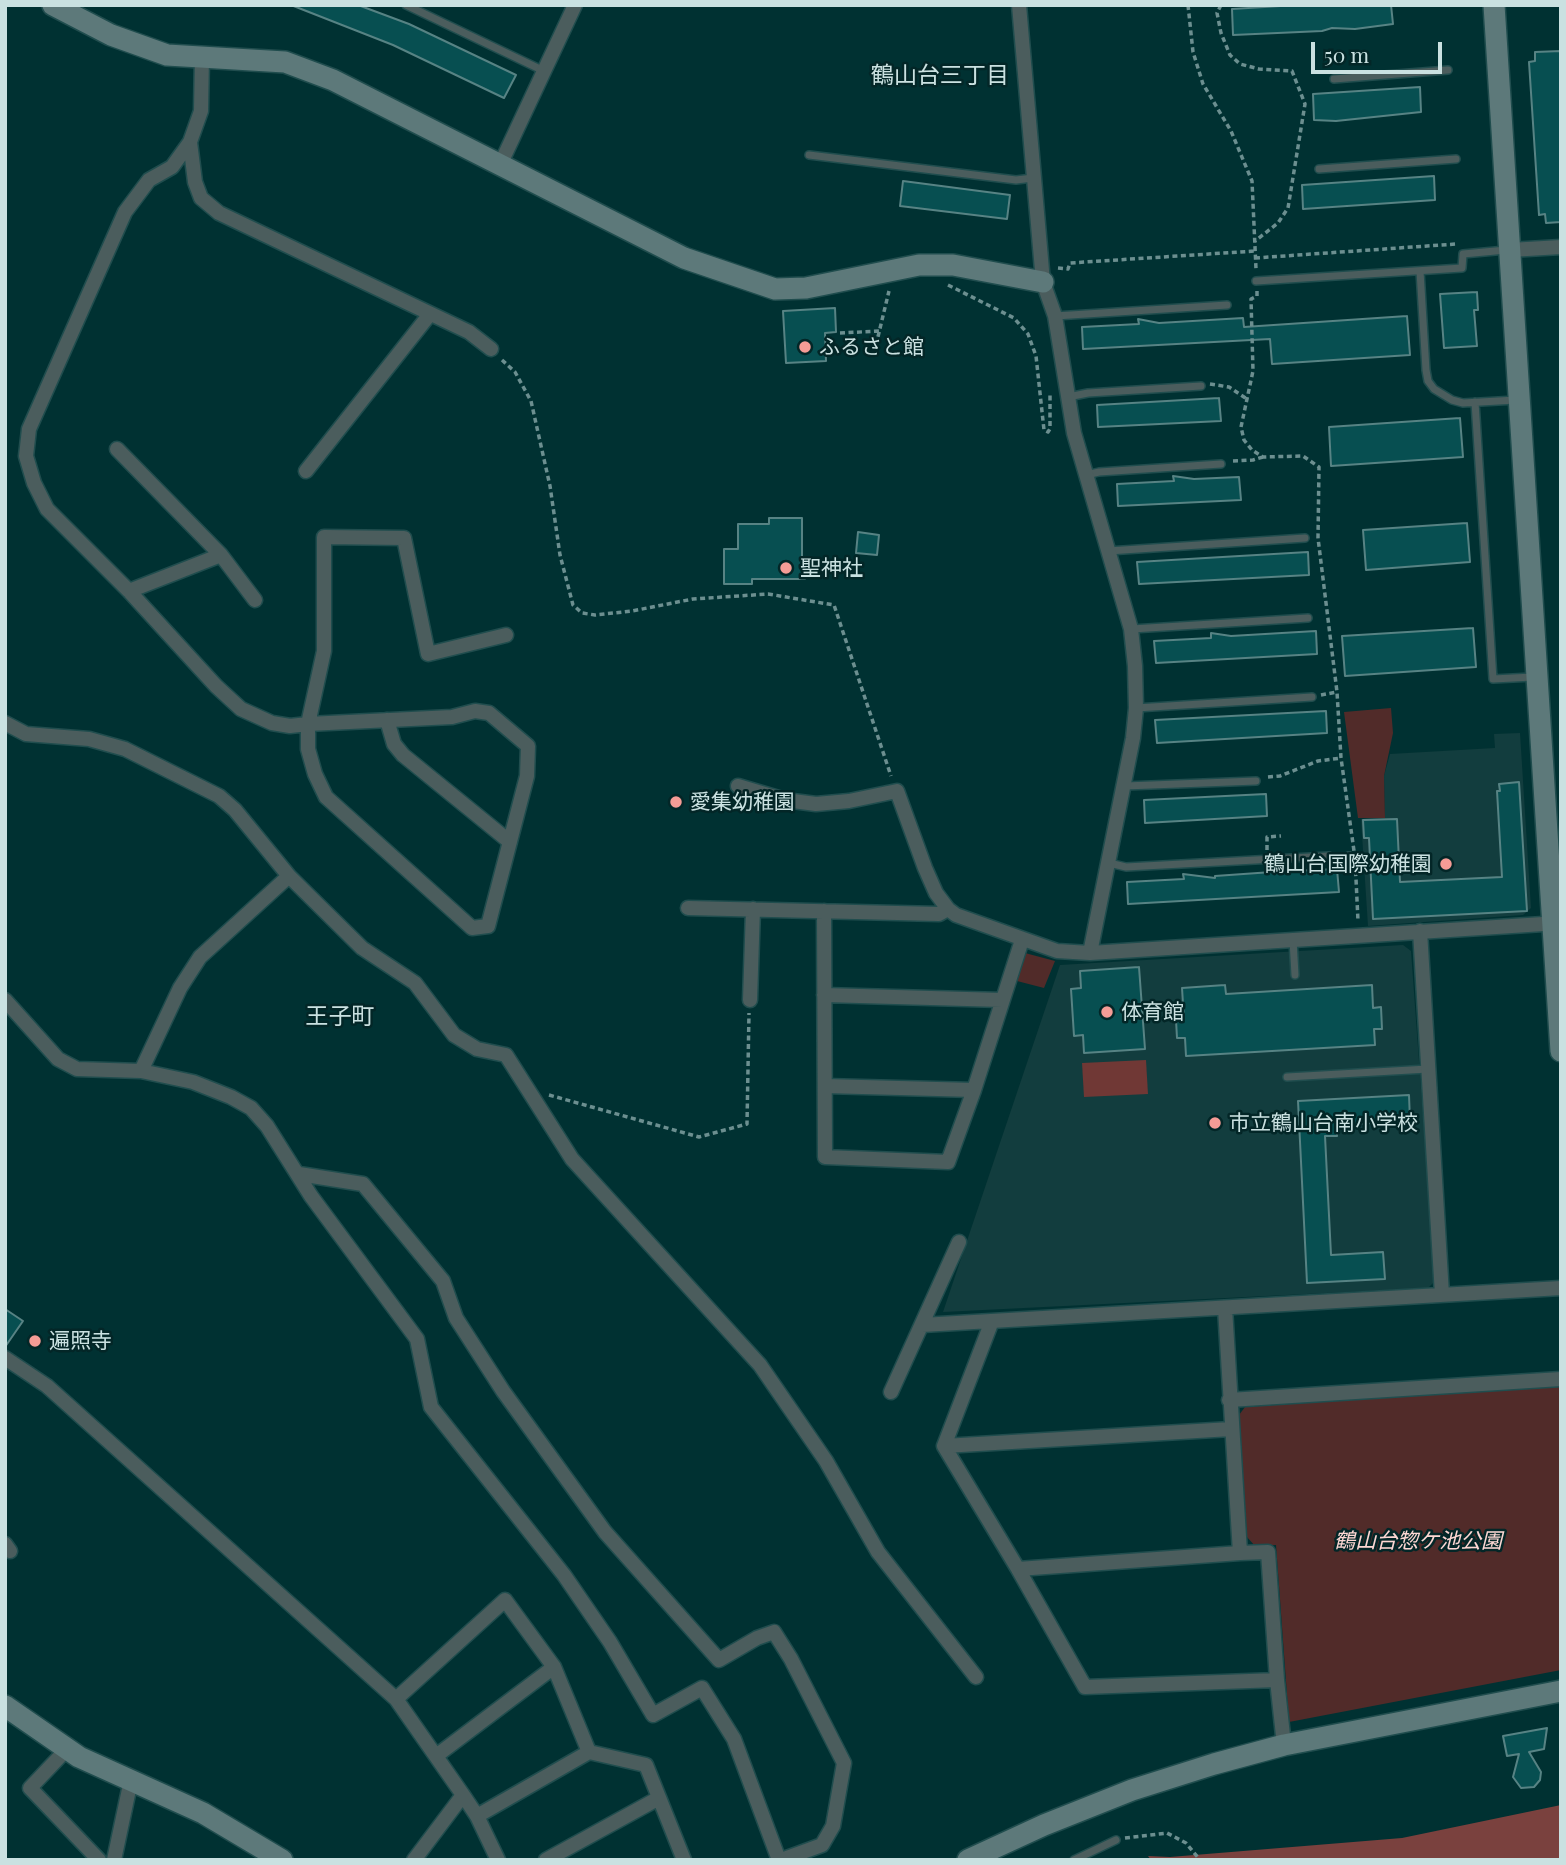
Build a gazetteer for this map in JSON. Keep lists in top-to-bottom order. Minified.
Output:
{"districts":["鶴山台三丁目","王子町"],"parks":["鶴山台惣ケ池公園"],"places":["ふるさと館","聖神社","愛集幼稚園","鶴山台国際幼稚園","体育館","市立鶴山台南小学校","遍照寺"],"scale_bar":"50 m"}
